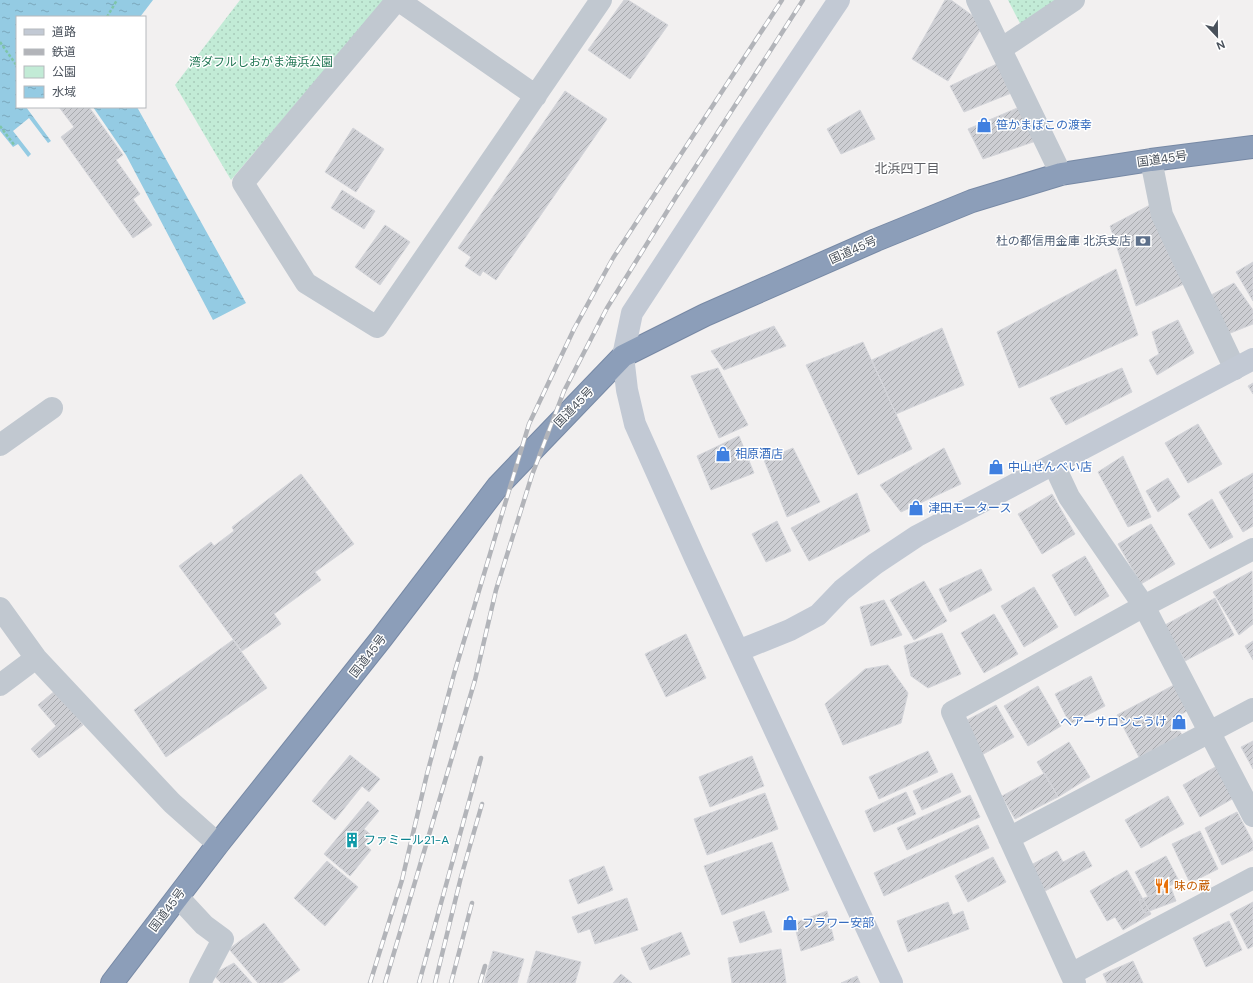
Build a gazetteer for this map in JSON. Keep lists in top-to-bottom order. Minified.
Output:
{"streets":{"highway":["国道45号"]},"districts":["北浜四丁目"],"parks":["湾ダフルしおがま海浜公園"],"places":{"shop":["笹かまぼこの渡幸","相原酒店","中山せんべい店","津田モータース","ヘアーサロンごうけ","フラワー安部"],"bank":["杜の都信用金庫 北浜支店"],"building":["ファミール21-A"],"restaurant":["味の蔵"]},"legend":["道路","鉄道","公園","水域"],"north":"bottom"}
